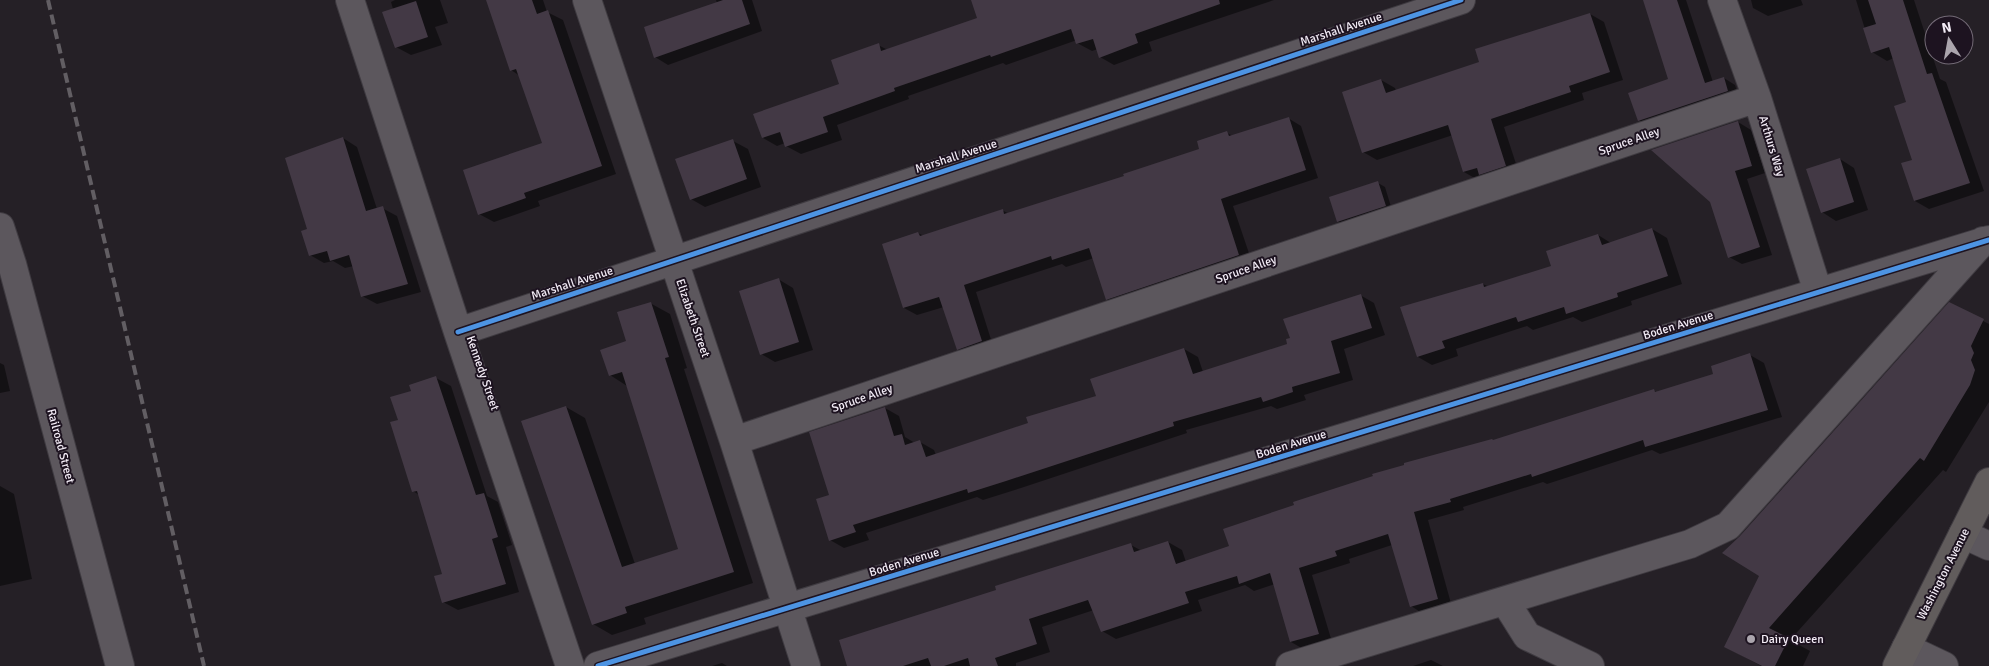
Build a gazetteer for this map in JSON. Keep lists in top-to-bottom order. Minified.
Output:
{"streets":{"main road":["Washington Avenue"],"street":["Marshall Avenue","Spruce Alley","Arthurs Way","Elizabeth Street","Boden Avenue","Kennedy Street","Railroad Street"]},"crossings":[["Marshall Avenue","Elizabeth Street"],["Marshall Avenue","Kennedy Street"],["Spruce Alley","Arthurs Way"],["Spruce Alley","Elizabeth Street"],["Arthurs Way","Boden Avenue"],["Elizabeth Street","Boden Avenue"]],"places":["Dairy Queen"],"north":"top"}
